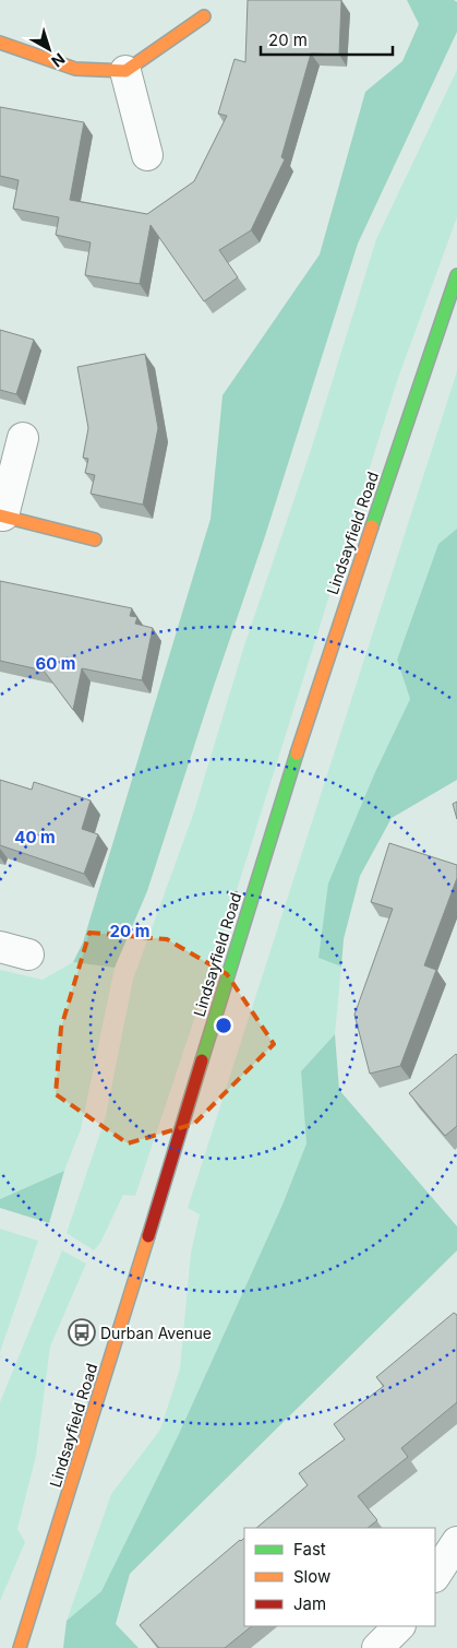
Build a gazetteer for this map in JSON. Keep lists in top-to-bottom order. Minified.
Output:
{"streets":{"street":["Lindsayfield Road"]},"places":{"bus stop":["Durban Avenue"]},"legend":["Fast","Slow","Jam"],"scale_bar":"20 m","north":"bottom right","rings":["60 m","40 m","20 m"]}
